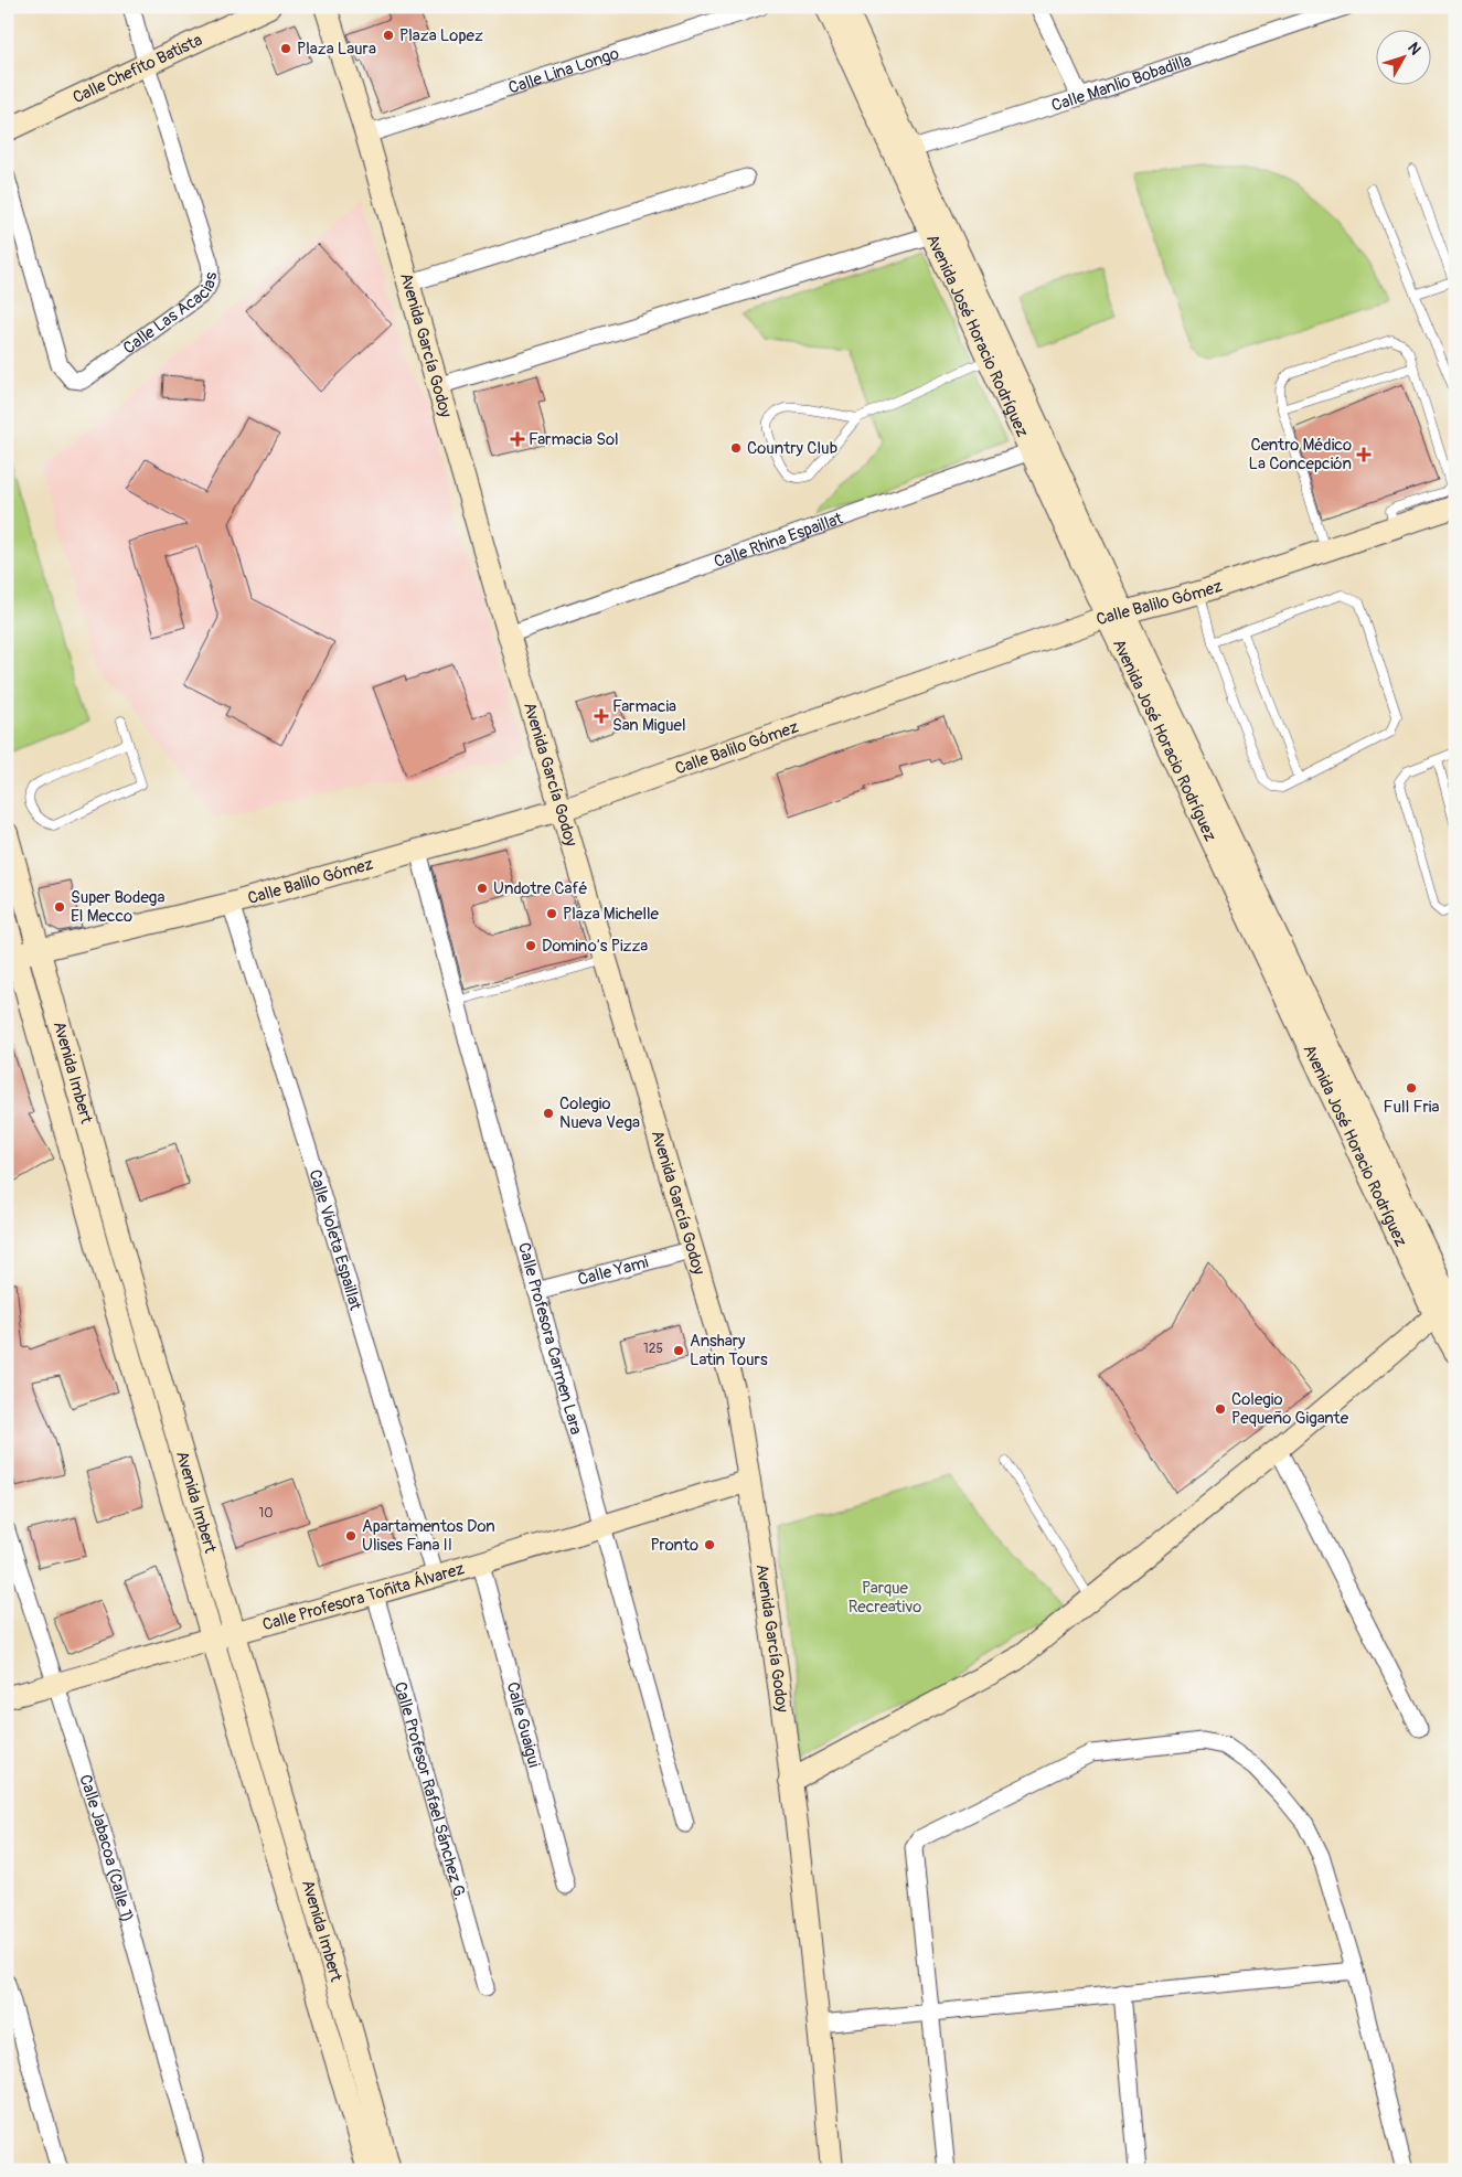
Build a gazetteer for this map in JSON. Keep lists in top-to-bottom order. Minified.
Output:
{"streets":{"main road":["Calle Chefito Batista","Avenida José Horacio Rodríguez","Avenida García Godoy","Calle Balilo Gómez","Avenida Imbert","Calle Profesora Toñita Álvarez"],"street":["Calle Lina Longo","Calle Manlio Bobadilla","Calle Las Acacias","Calle Rhina Espaillat","Calle Violeta Espaillat","Calle Yami","Calle Profesora Carmen Lara","Calle Guaigui","Calle Profesor Rafael Sánchez G.","Calle Jabacoa (Calle 1)"]},"crossings":[["Calle Chefito Batista","Calle Las Acacias"],["Calle Lina Longo","Avenida García Godoy"],["Calle Manlio Bobadilla","Avenida José Horacio Rodríguez"],["Avenida José Horacio Rodríguez","Calle Rhina Espaillat"],["Avenida José Horacio Rodríguez","Calle Balilo Gómez"],["Avenida García Godoy","Calle Rhina Espaillat"],["Avenida García Godoy","Calle Balilo Gómez"],["Avenida García Godoy","Calle Yami"],["Avenida García Godoy","Calle Profesora Toñita Álvarez"],["Calle Balilo Gómez","Avenida Imbert"],["Calle Balilo Gómez","Calle Violeta Espaillat"],["Calle Balilo Gómez","Calle Profesora Carmen Lara"],["Avenida Imbert","Calle Profesora Toñita Álvarez"],["Calle Violeta Espaillat","Calle Profesora Toñita Álvarez"],["Calle Yami","Calle Profesora Carmen Lara"],["Calle Profesora Carmen Lara","Calle Profesora Toñita Álvarez"],["Calle Profesora Toñita Álvarez","Calle Guaigui"],["Calle Profesora Toñita Álvarez","Calle Profesor Rafael Sánchez G."],["Calle Profesora Toñita Álvarez","Calle Jabacoa (Calle 1)"]],"parks":["Parque Recreativo"],"places":{"other":["Plaza Lopez","Plaza Laura","Country Club","Undotre Café","Super Bodega El Mecco","Plaza Michelle","Domino's Pizza","Full Fria","Colegio Nueva Vega","Anshary Latin Tours","Colegio Pequeño Gigante","Apartamentos Don Ulises Fana II","Pronto"],"health":["Farmacia Sol","Centro Médico La Concepción","Farmacia San Miguel"]},"house_numbers":["125","10"],"north":"top right"}
